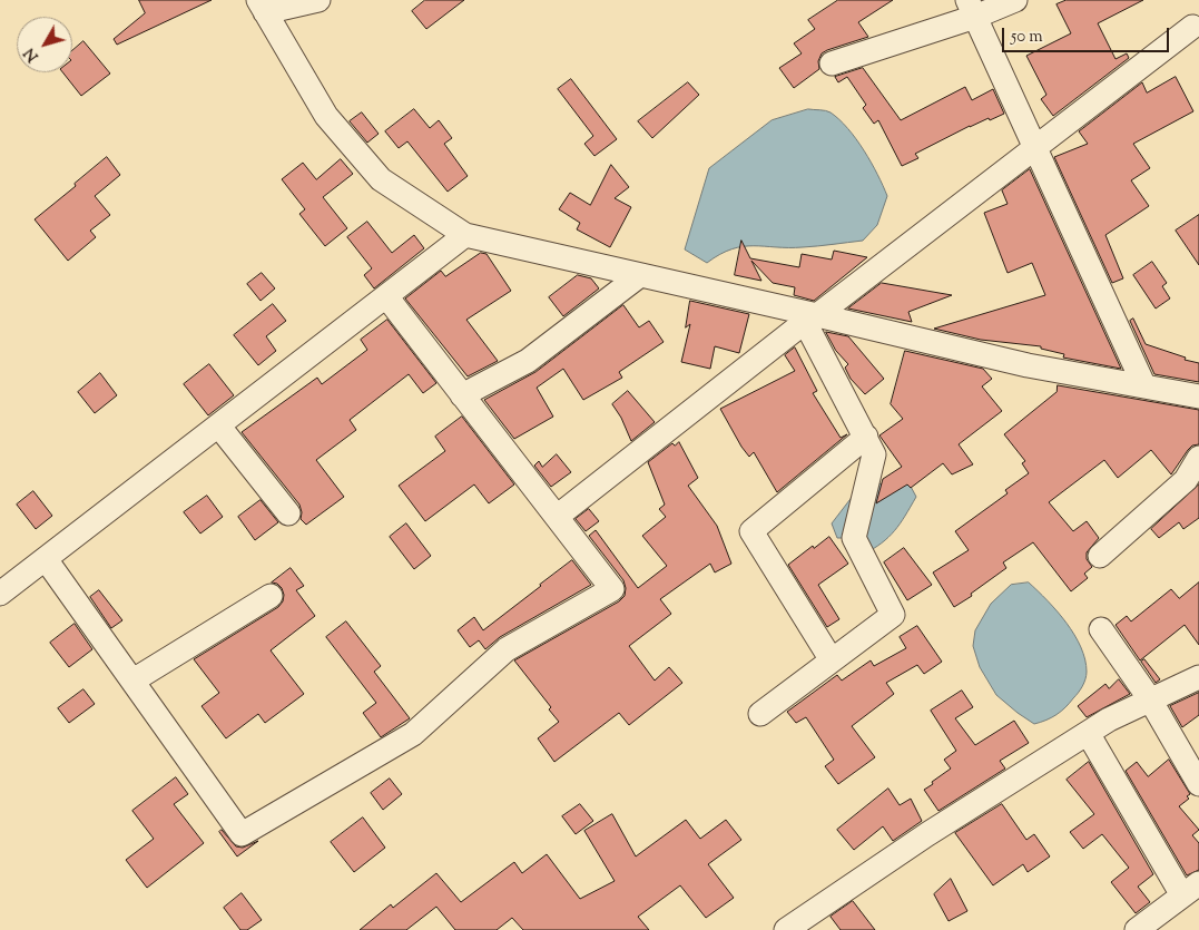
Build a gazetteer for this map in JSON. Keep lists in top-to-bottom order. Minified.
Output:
{"scale_bar":"50 m","north":"bottom left"}
